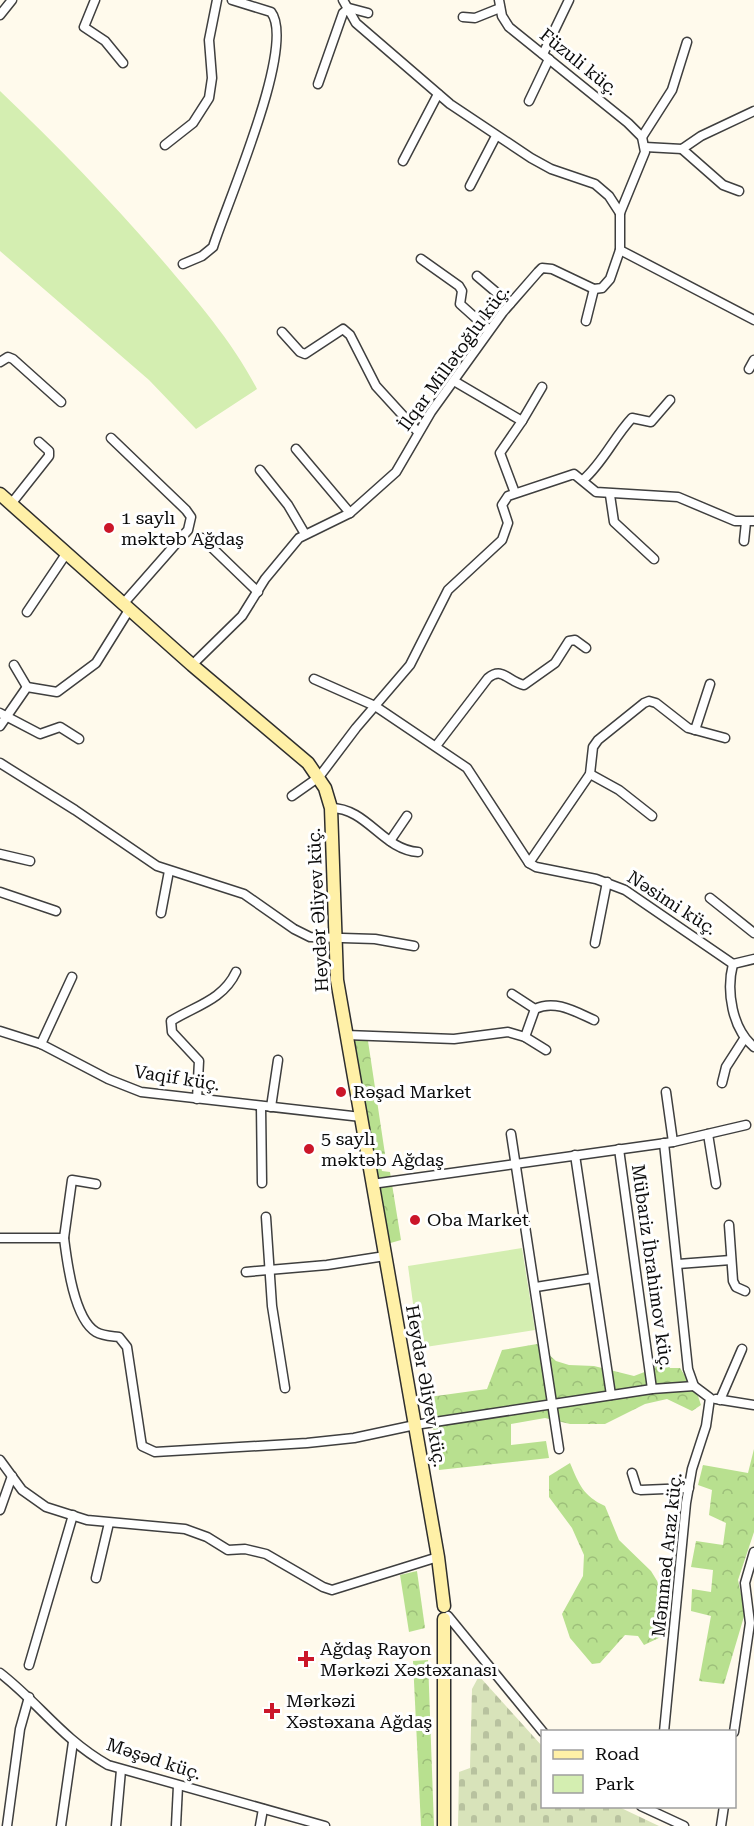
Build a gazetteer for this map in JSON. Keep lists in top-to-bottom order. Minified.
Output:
{"streets":{"main road":["Heydər Əliyev küç."],"street":["Füzuli küç.","İlqar Millətoğlu küç.","Nəsimi küç.","Vaqif küç.","Mübariz İbrahimov küç.","Məmməd Araz küç.","Məşəd küç."]},"crossings":[["İlqar Millətoğlu küç.","Heydər Əliyev küç."],["Heydər Əliyev küç.","Vaqif küç."]],"places":{"other":["1 saylı məktəb Ağdaş","Rəşad Market","5 saylı məktəb Ağdaş","Oba Market"],"health":["Ağdaş Rayon Mərkəzi Xəstəxanası","Mərkəzi Xəstəxana Ağdaş"]},"legend":["Road","Park"]}
